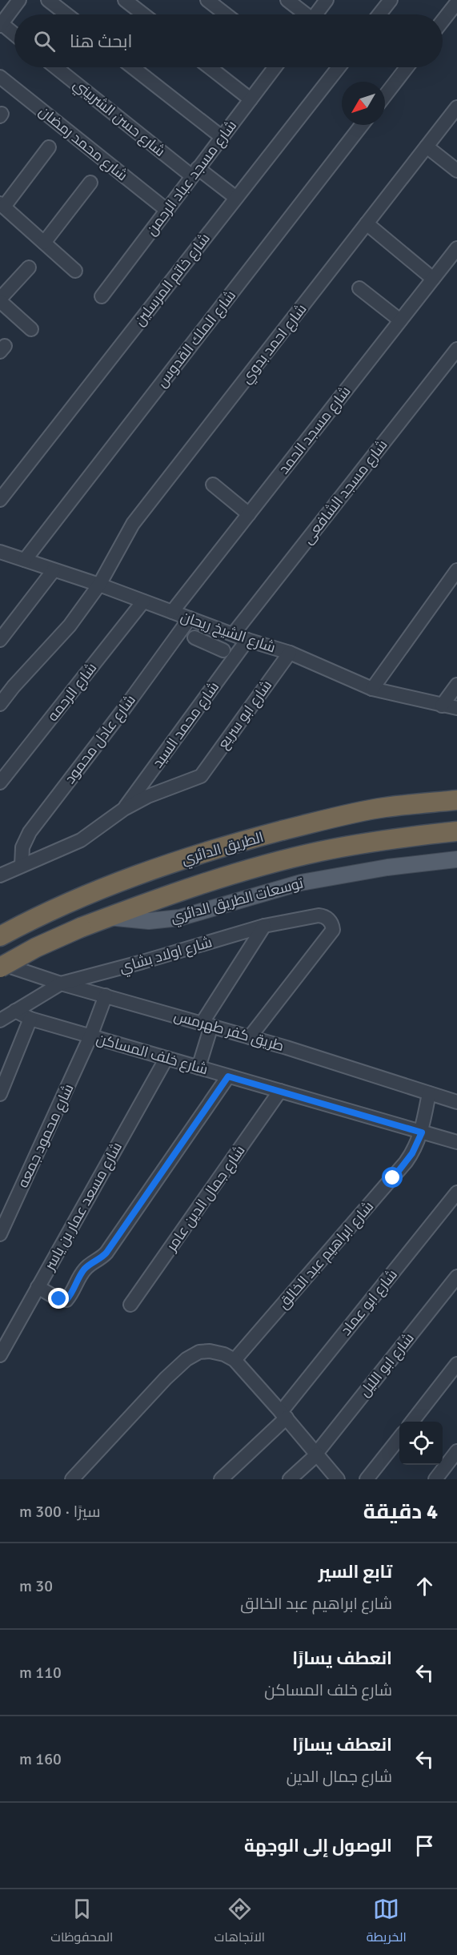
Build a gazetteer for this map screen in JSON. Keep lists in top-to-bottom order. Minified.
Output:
{"streets":{"highway":["الطريق الدائري"],"main road":["توسعات الطريق الدائري"],"street":["شارع حسن الشربيني","شارع محمد رمضان","شارع مسجد عباد الرحمن","شارع خاتم المرسلين","شارع الملك القدوس","شارع احمد بدوي","شارع مسجد الحمد","شارع مسجد الشافعى","شارع الشيخ ريحان","شارع الرحمه","شارع ابو سريع","شارع محمد السيد","شارع عادل محمود","شارع اولاد بشاي","طريق كفر طهرمس","شارع خلف المساكن","شارع محمود جمعه","شارع جمال الدين عامر","شارع مسعد عمار بن ياسر","شارع ابراهيم عبد الخالق","شارع ابو عماد","شارع ابو الليل"]},"crossings":[["شارع حسن الشربيني","شارع مسجد عباد الرحمن"],["شارع حسن الشربيني","شارع خاتم المرسلين"],["شارع محمد رمضان","شارع مسجد عباد الرحمن"],["شارع الملك القدوس","شارع الشيخ ريحان"],["شارع احمد بدوي","شارع الشيخ ريحان"],["شارع مسجد الحمد","شارع الشيخ ريحان"],["شارع مسجد الشافعى","شارع الشيخ ريحان"],["شارع الشيخ ريحان","شارع الرحمه"],["شارع الشيخ ريحان","شارع ابو سريع"],["شارع الشيخ ريحان","شارع محمد السيد"],["شارع الشيخ ريحان","شارع عادل محمود"],["شارع ابو سريع","شارع محمد السيد"],["الطريق الدائري","توسعات الطريق الدائري"],["شارع اولاد بشاي","طريق كفر طهرمس"],["شارع اولاد بشاي","شارع خلف المساكن"],["طريق كفر طهرمس","شارع محمود جمعه"],["طريق كفر طهرمس","شارع ابراهيم عبد الخالق"],["شارع خلف المساكن","شارع محمود جمعه"],["شارع خلف المساكن","شارع جمال الدين عامر"],["شارع خلف المساكن","شارع مسعد عمار بن ياسر"],["شارع خلف المساكن","شارع ابراهيم عبد الخالق"]],"north":"bottom left","page":{"search":"ابحث هنا","heading":["4 دقيقة","سيرًا · 300 m"],"list":[["تابع السير","شارع ابراهيم عبد الخالق","30 m"],["انعطف يسارًا","شارع خلف المساكن","110 m"],["انعطف يسارًا","شارع جمال الدين","160 m"],"الوصول إلى الوجهة"],"nav":["الخريطة","الاتجاهات","المحفوظات"]}}
